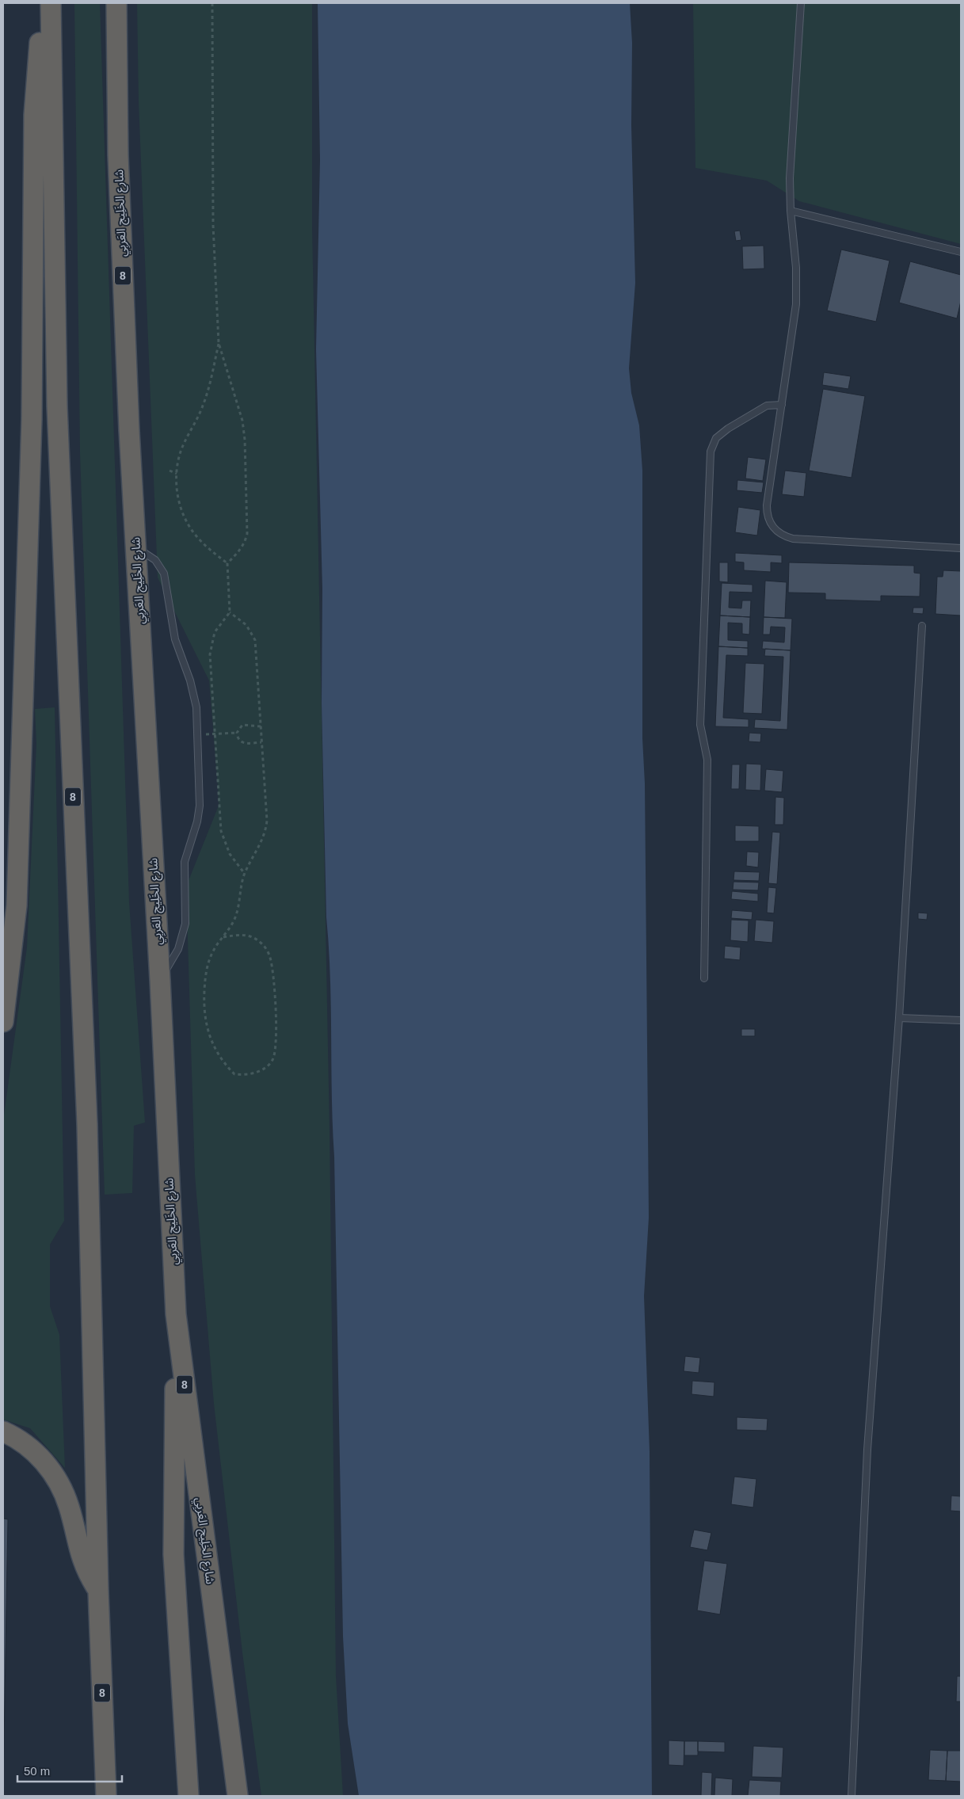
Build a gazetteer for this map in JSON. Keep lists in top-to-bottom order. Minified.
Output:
{"streets":{"highway":["شارع الخَلِيج العَربِي","8"]},"scale_bar":"50 m"}
